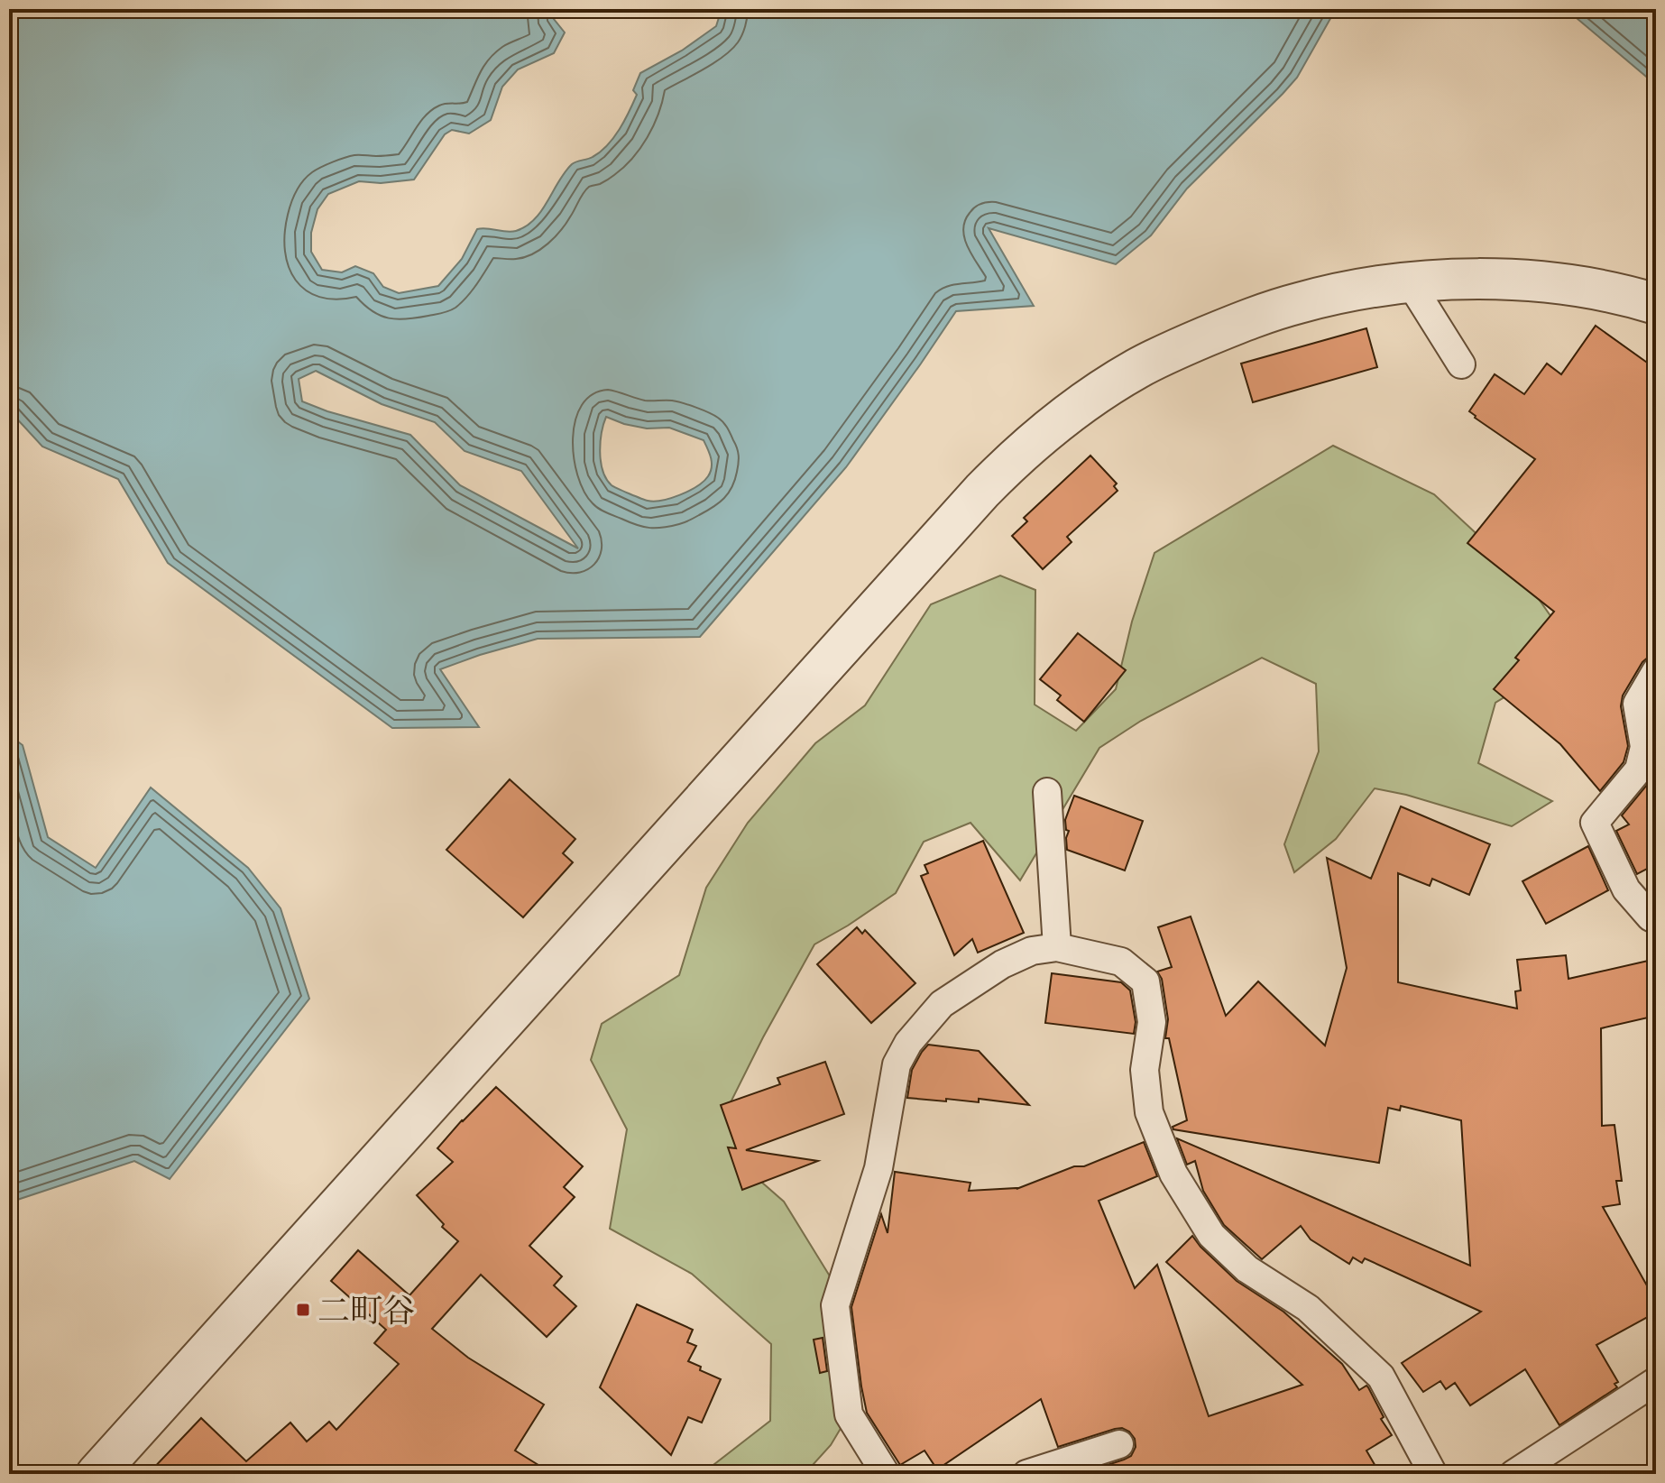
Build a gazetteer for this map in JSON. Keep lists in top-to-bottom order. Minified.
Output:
{"places":{"transit":["二町谷"]}}
